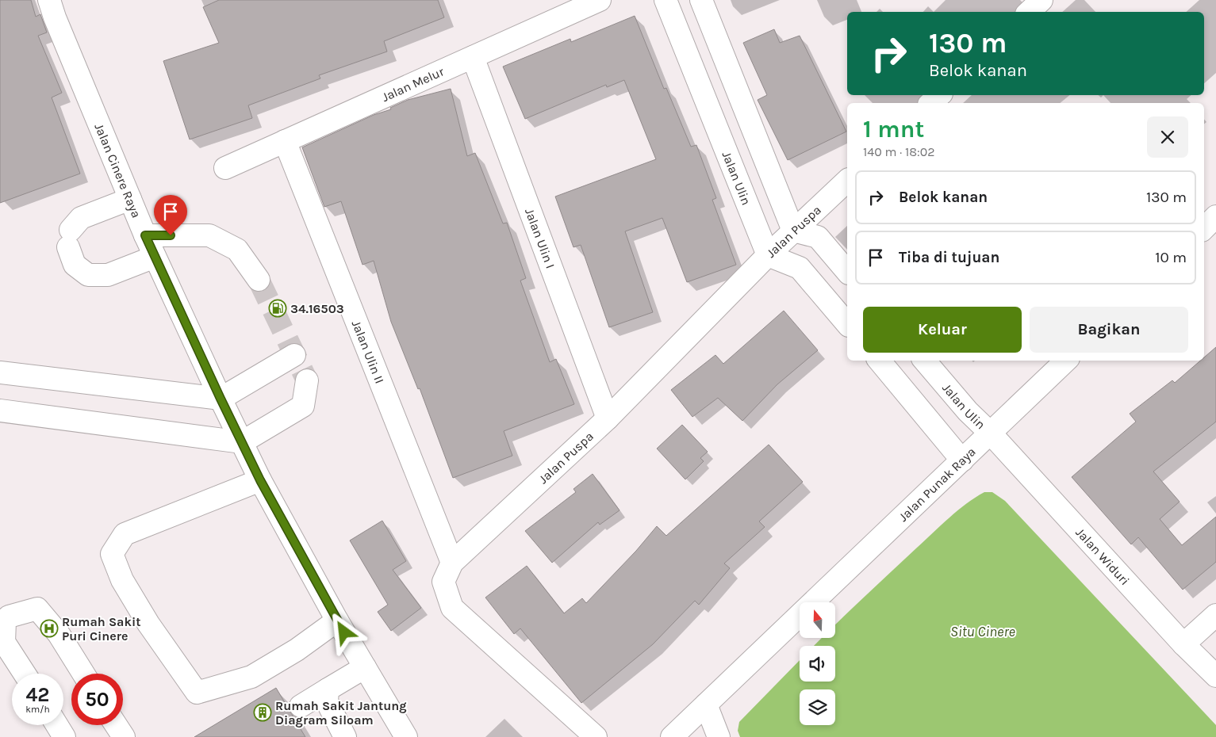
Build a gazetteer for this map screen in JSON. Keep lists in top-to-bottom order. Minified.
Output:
{"streets":{"street":["Jalan Melur","Jalan Cinere Raya","Jalan Ulin","Jalan Puspa","Jalan Ulin I","Jalan Ulin II","Jalan Punak Raya","Jalan Widuri"]},"crossings":[["Jalan Melur","Jalan Ulin I"],["Jalan Melur","Jalan Ulin II"],["Jalan Ulin","Jalan Puspa"],["Jalan Ulin","Jalan Punak Raya"],["Jalan Ulin","Jalan Widuri"],["Jalan Puspa","Jalan Ulin I"],["Jalan Puspa","Jalan Ulin II"],["Jalan Punak Raya","Jalan Widuri"]],"water":["Situ Cinere"],"places":{"fuel station":["34.16503"],"hospital":["Rumah Sakit Puri Cinere"],"building":["Rumah Sakit Jantung Diagram Siloam"]},"north":"top","page":{"turn":["130 m","Belok kanan"],"heading":["1 mnt","140 m · 18:02"],"list":[{"name":"Belok kanan","value":"130 m"},{"name":"Tiba di tujuan","value":"10 m"}],"buttons":["Keluar","Bagikan"],"speed":"42 km/h","limit":"50"}}
